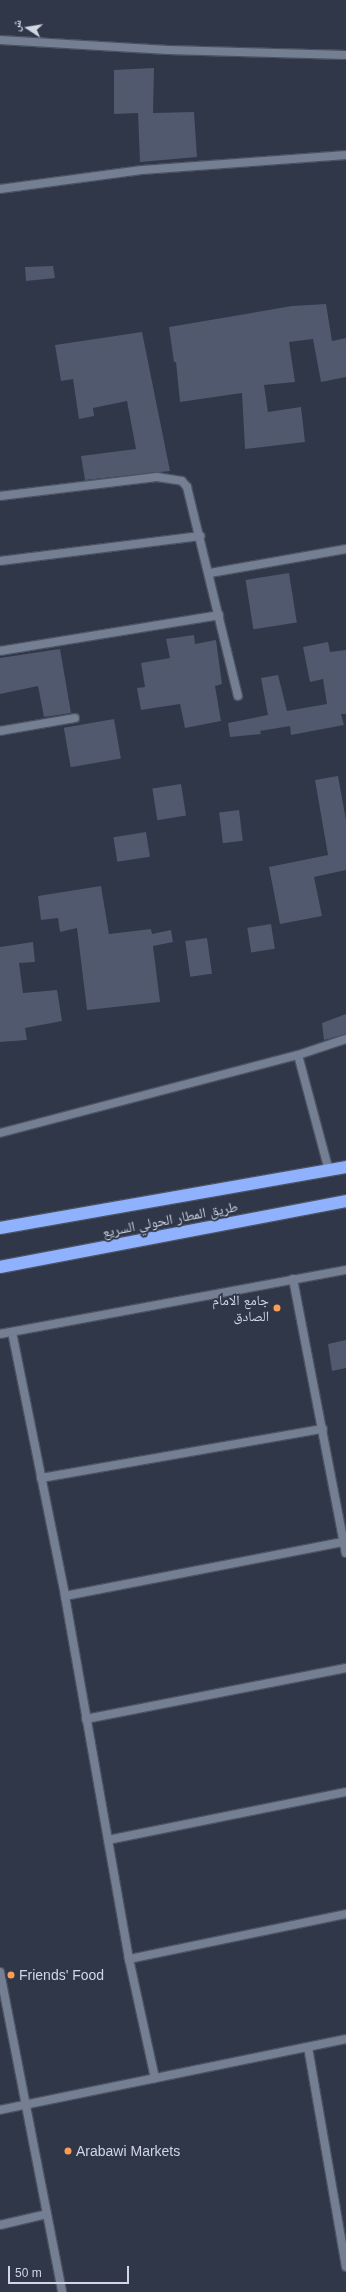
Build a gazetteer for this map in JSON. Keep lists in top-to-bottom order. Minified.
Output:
{"streets":{"highway":["طريق المطار الحولي السريع"]},"places":["جامع الامام الصادق","Friends' Food","Arabawi Markets"],"scale_bar":"50 m","north":"left"}
